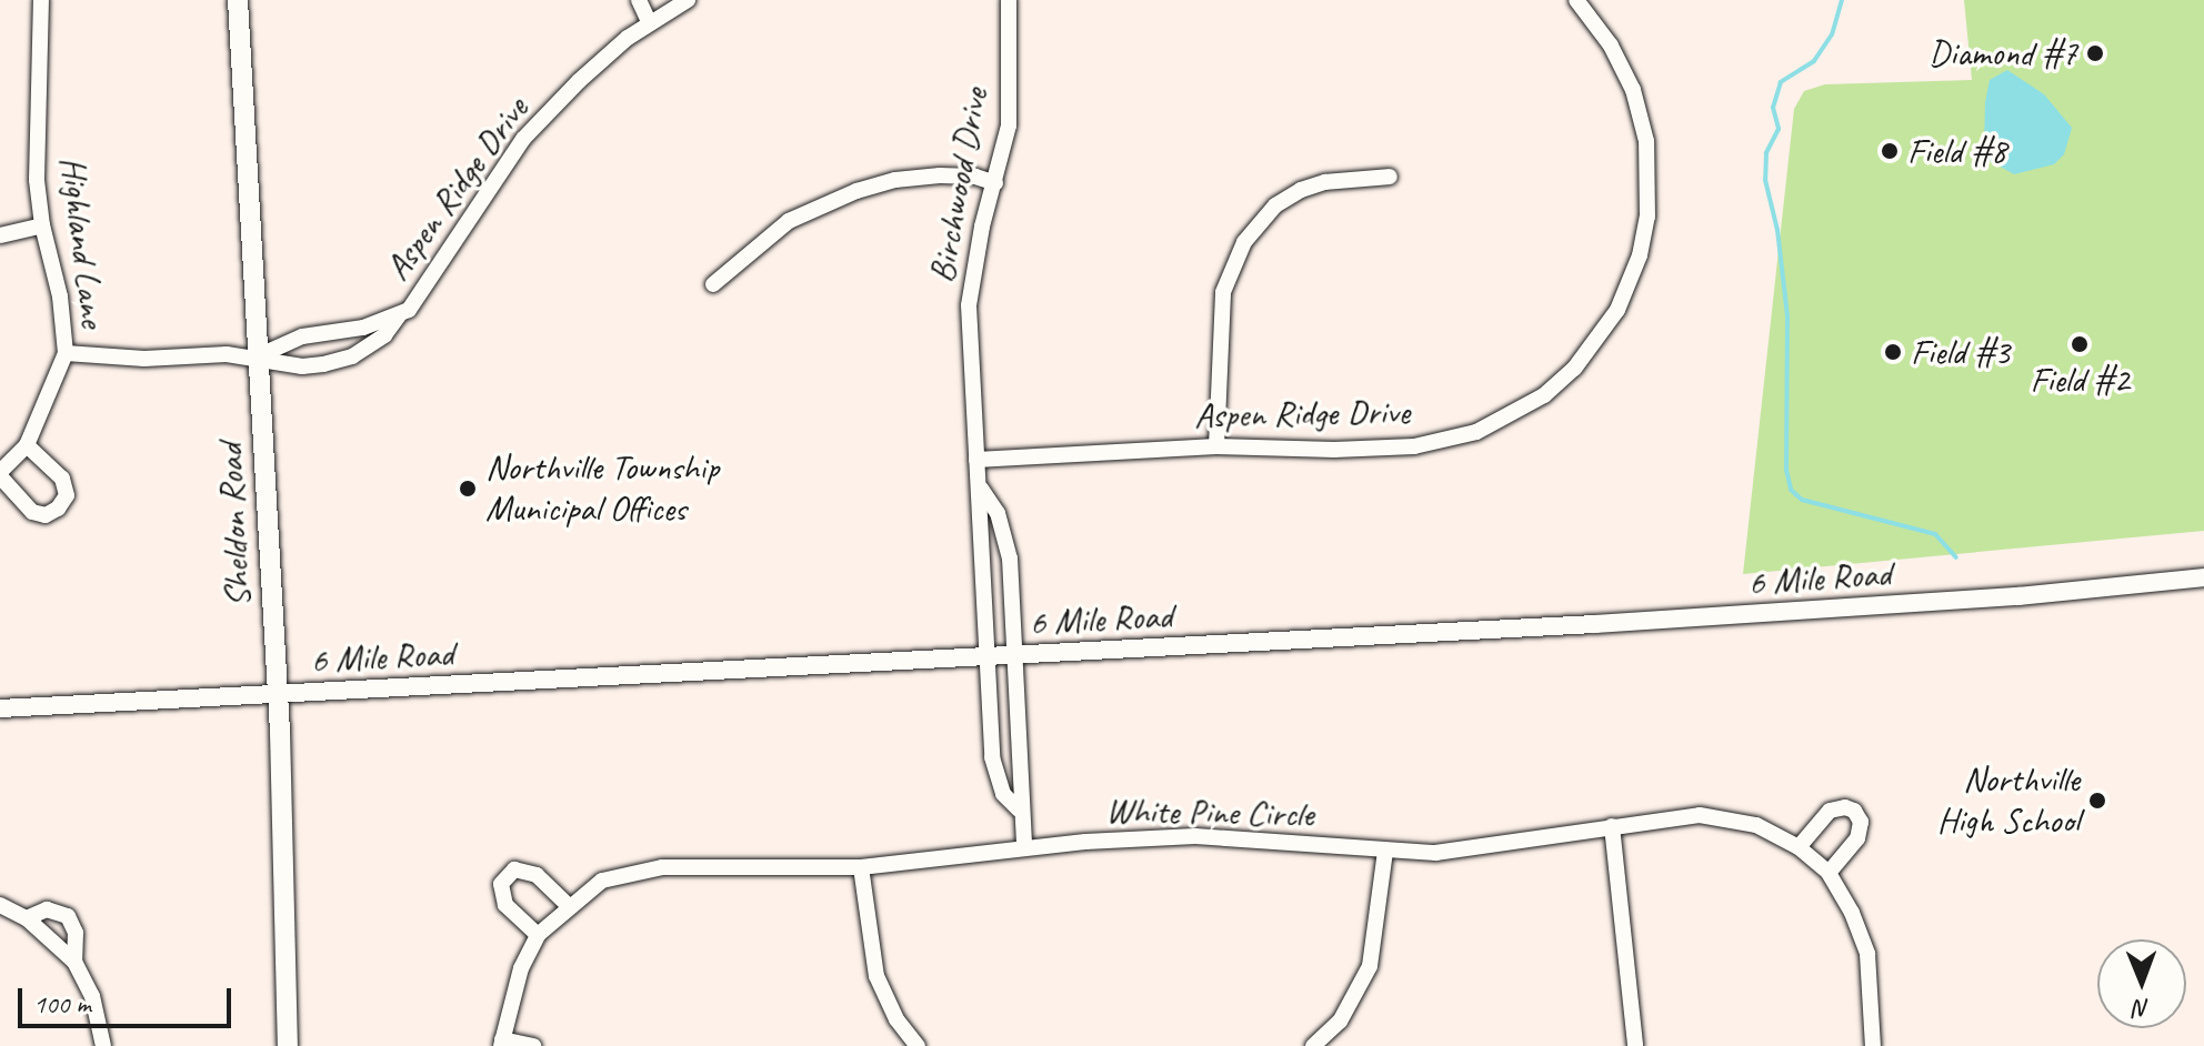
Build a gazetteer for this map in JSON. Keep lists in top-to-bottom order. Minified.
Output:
{"streets":{"main road":["Sheldon Road"],"street":["Birchwood Drive","Aspen Ridge Drive","Highland Lane","6 Mile Road","White Pine Circle"]},"crossings":[["Birchwood Drive","Aspen Ridge Drive"],["Birchwood Drive","6 Mile Road"],["Aspen Ridge Drive","Sheldon Road"],["Sheldon Road","6 Mile Road"]],"places":["Diamond #7","Field #8","Field #2","Field #3","Northville Township Municipal Offices","Northville High School"],"scale_bar":"100 m","north":"bottom"}
